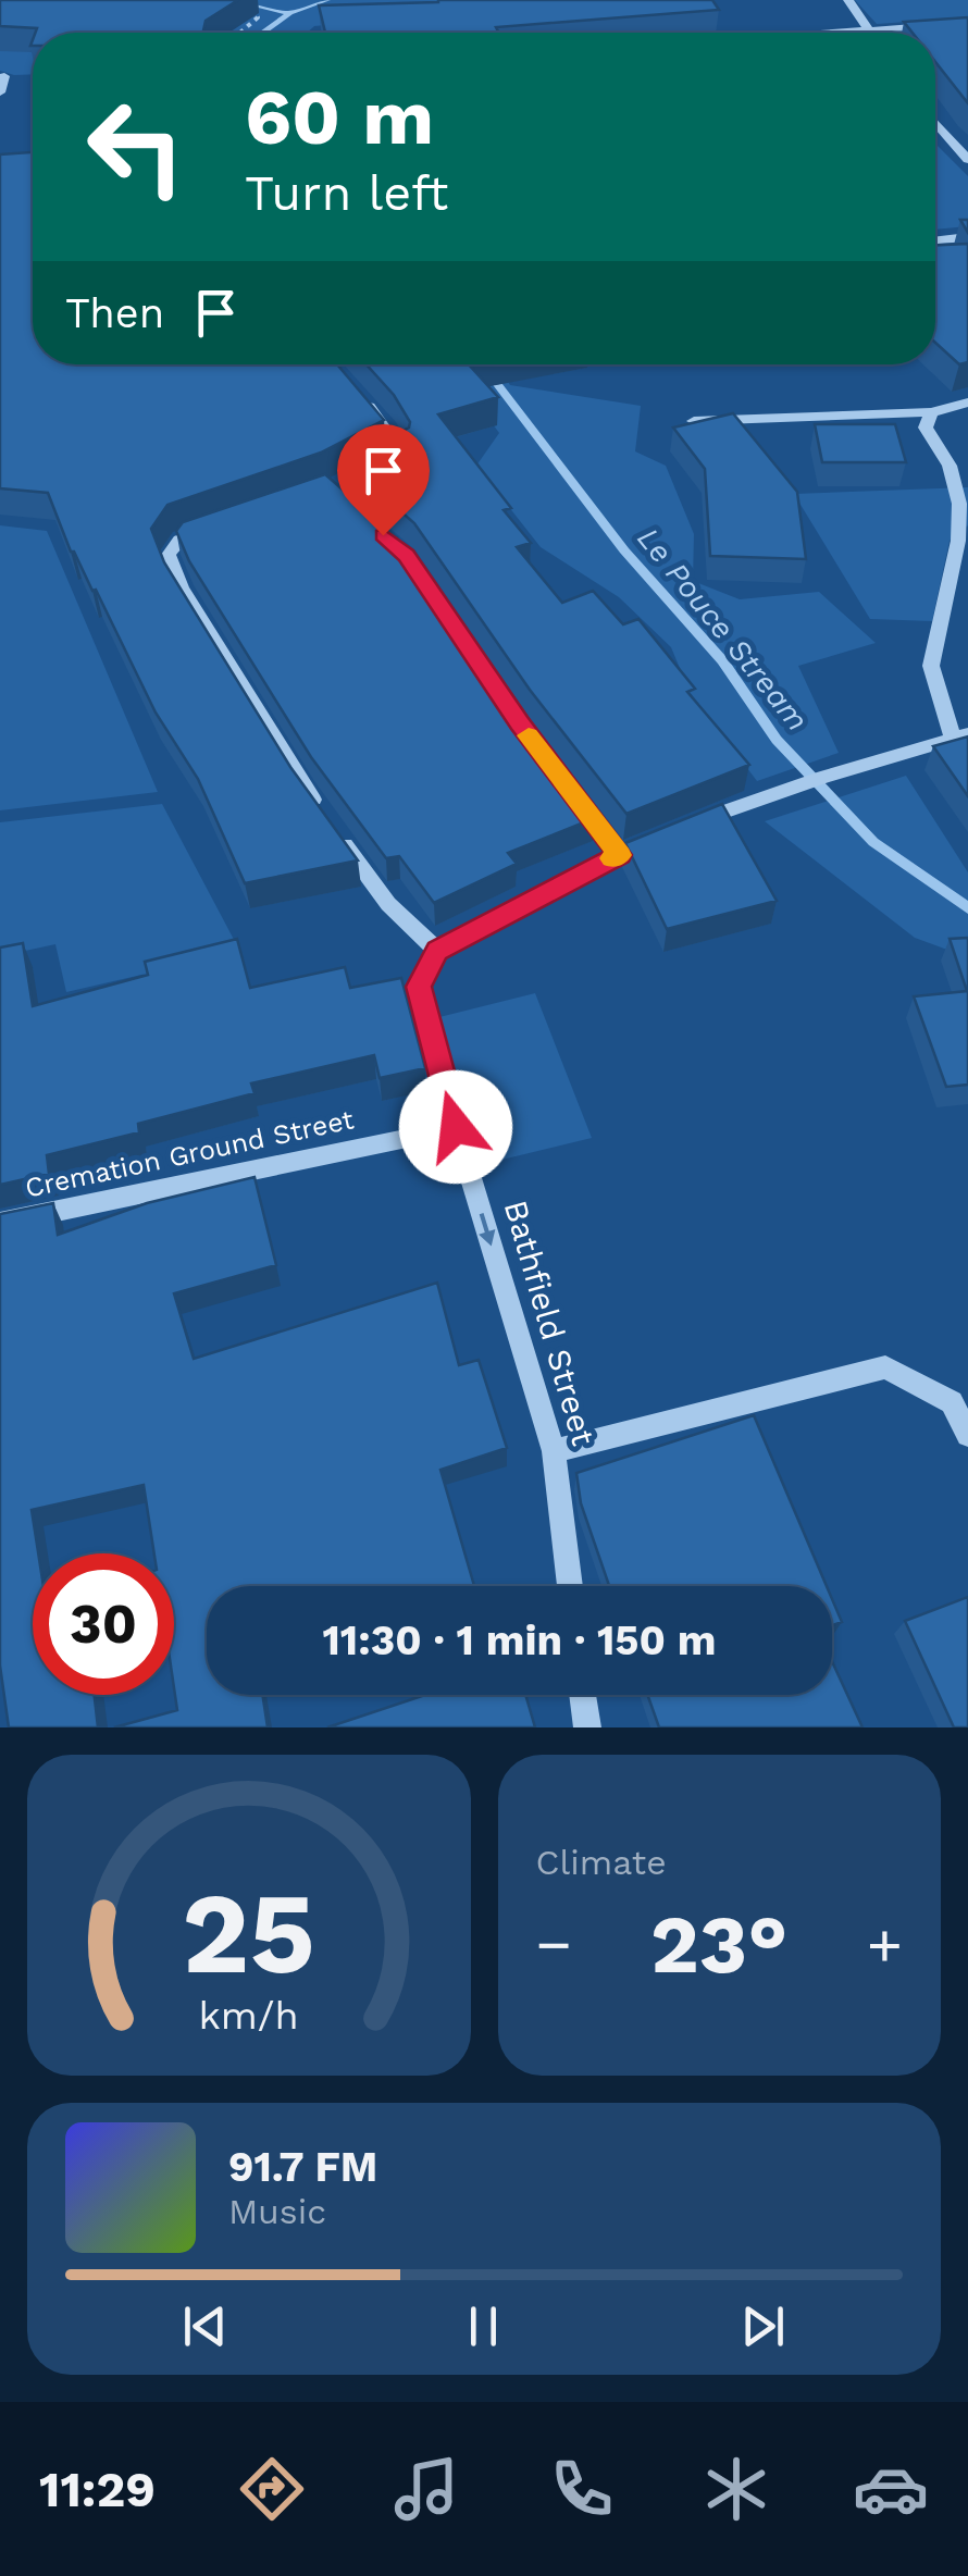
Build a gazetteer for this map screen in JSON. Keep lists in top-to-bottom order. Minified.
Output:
{"streets":{"street":["Cremation Ground Street","Bathfield Street"]},"crossings":[["Cremation Ground Street","Bathfield Street"]],"one_way":["Bathfield Street"],"water":["Le Pouce Stream"],"page":{"turn":["60 m","Turn left"],"then":"Then","limit":"30","trip":"11:30 · 1 min · 150 m","tile":"Climate","heat":["−","23°","+"],"song":["91.7 FM","Music"],"tabs":"11:29","gauge":["25","km/h"]}}
